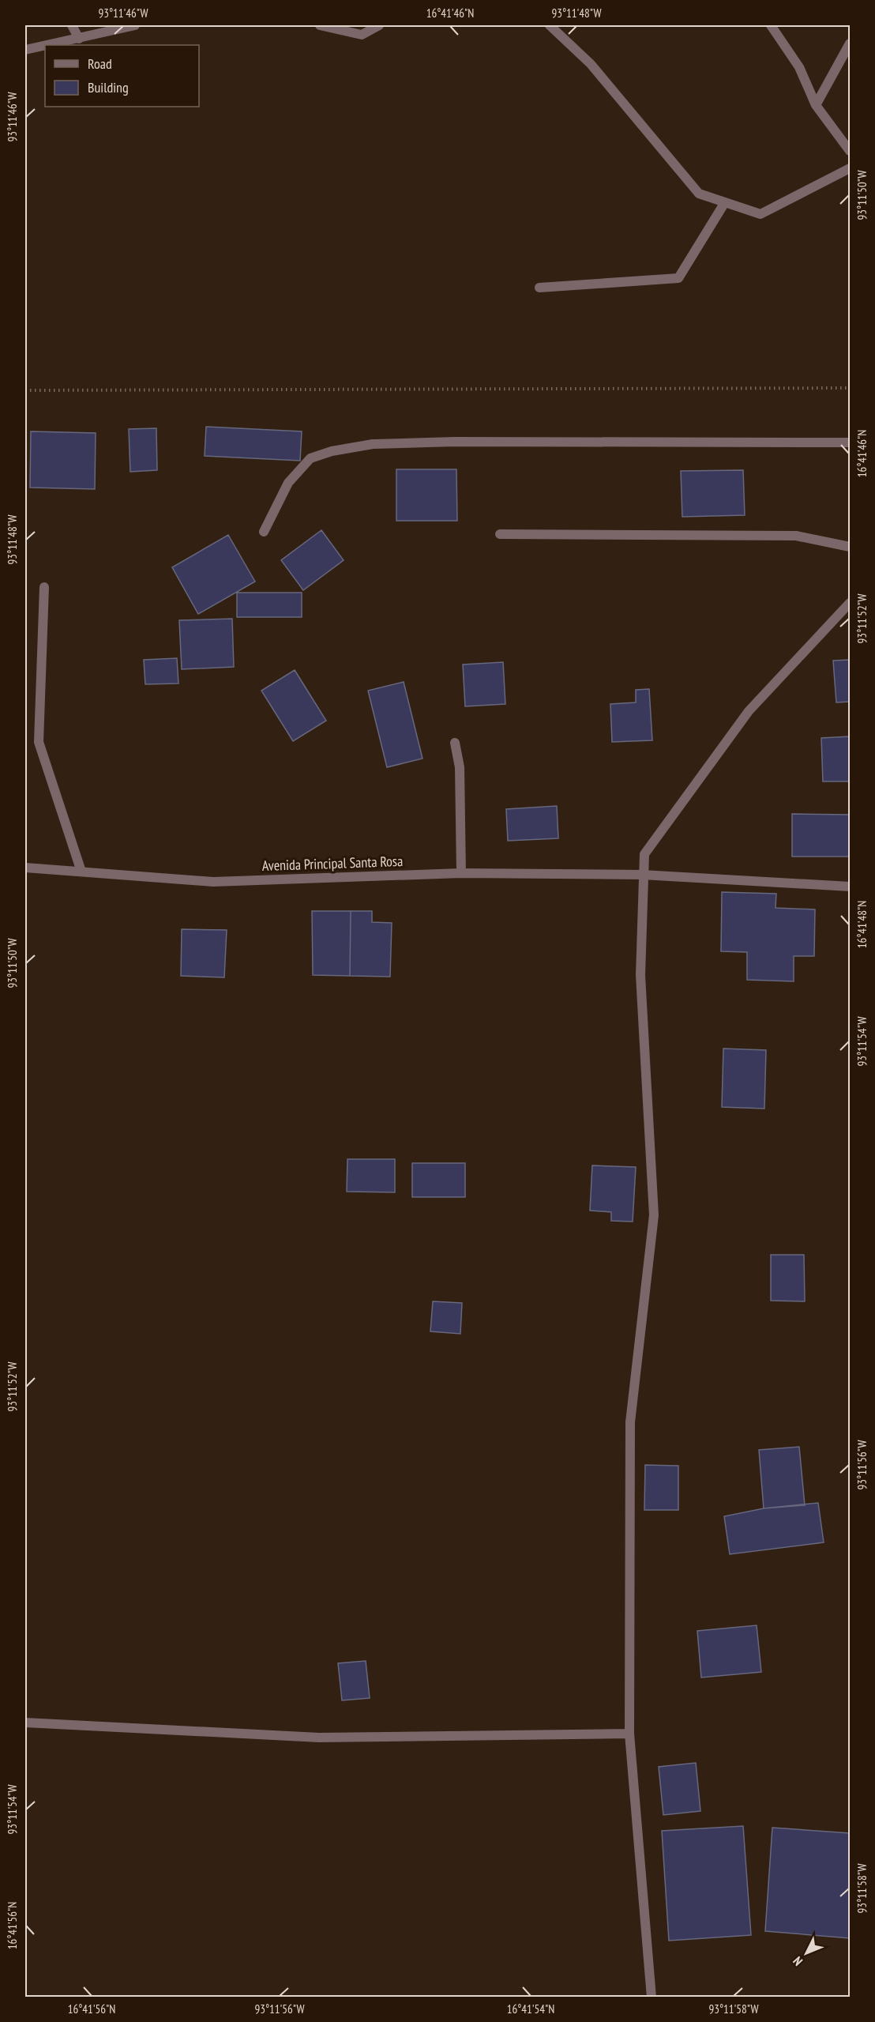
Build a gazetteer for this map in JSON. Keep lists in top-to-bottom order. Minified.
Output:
{"streets":{"street":["Avenida Principal Santa Rosa"]},"legend":["Road","Building"],"north":"bottom left","coordinates":["93°11'46\"W","16°41'46\"N","93°11'48\"W","93°11'50\"W","93°11'52\"W","16°41'48\"N","93°11'54\"W","93°11'56\"W","93°11'58\"W","16°41'56\"N","16°41'54\"N"]}
